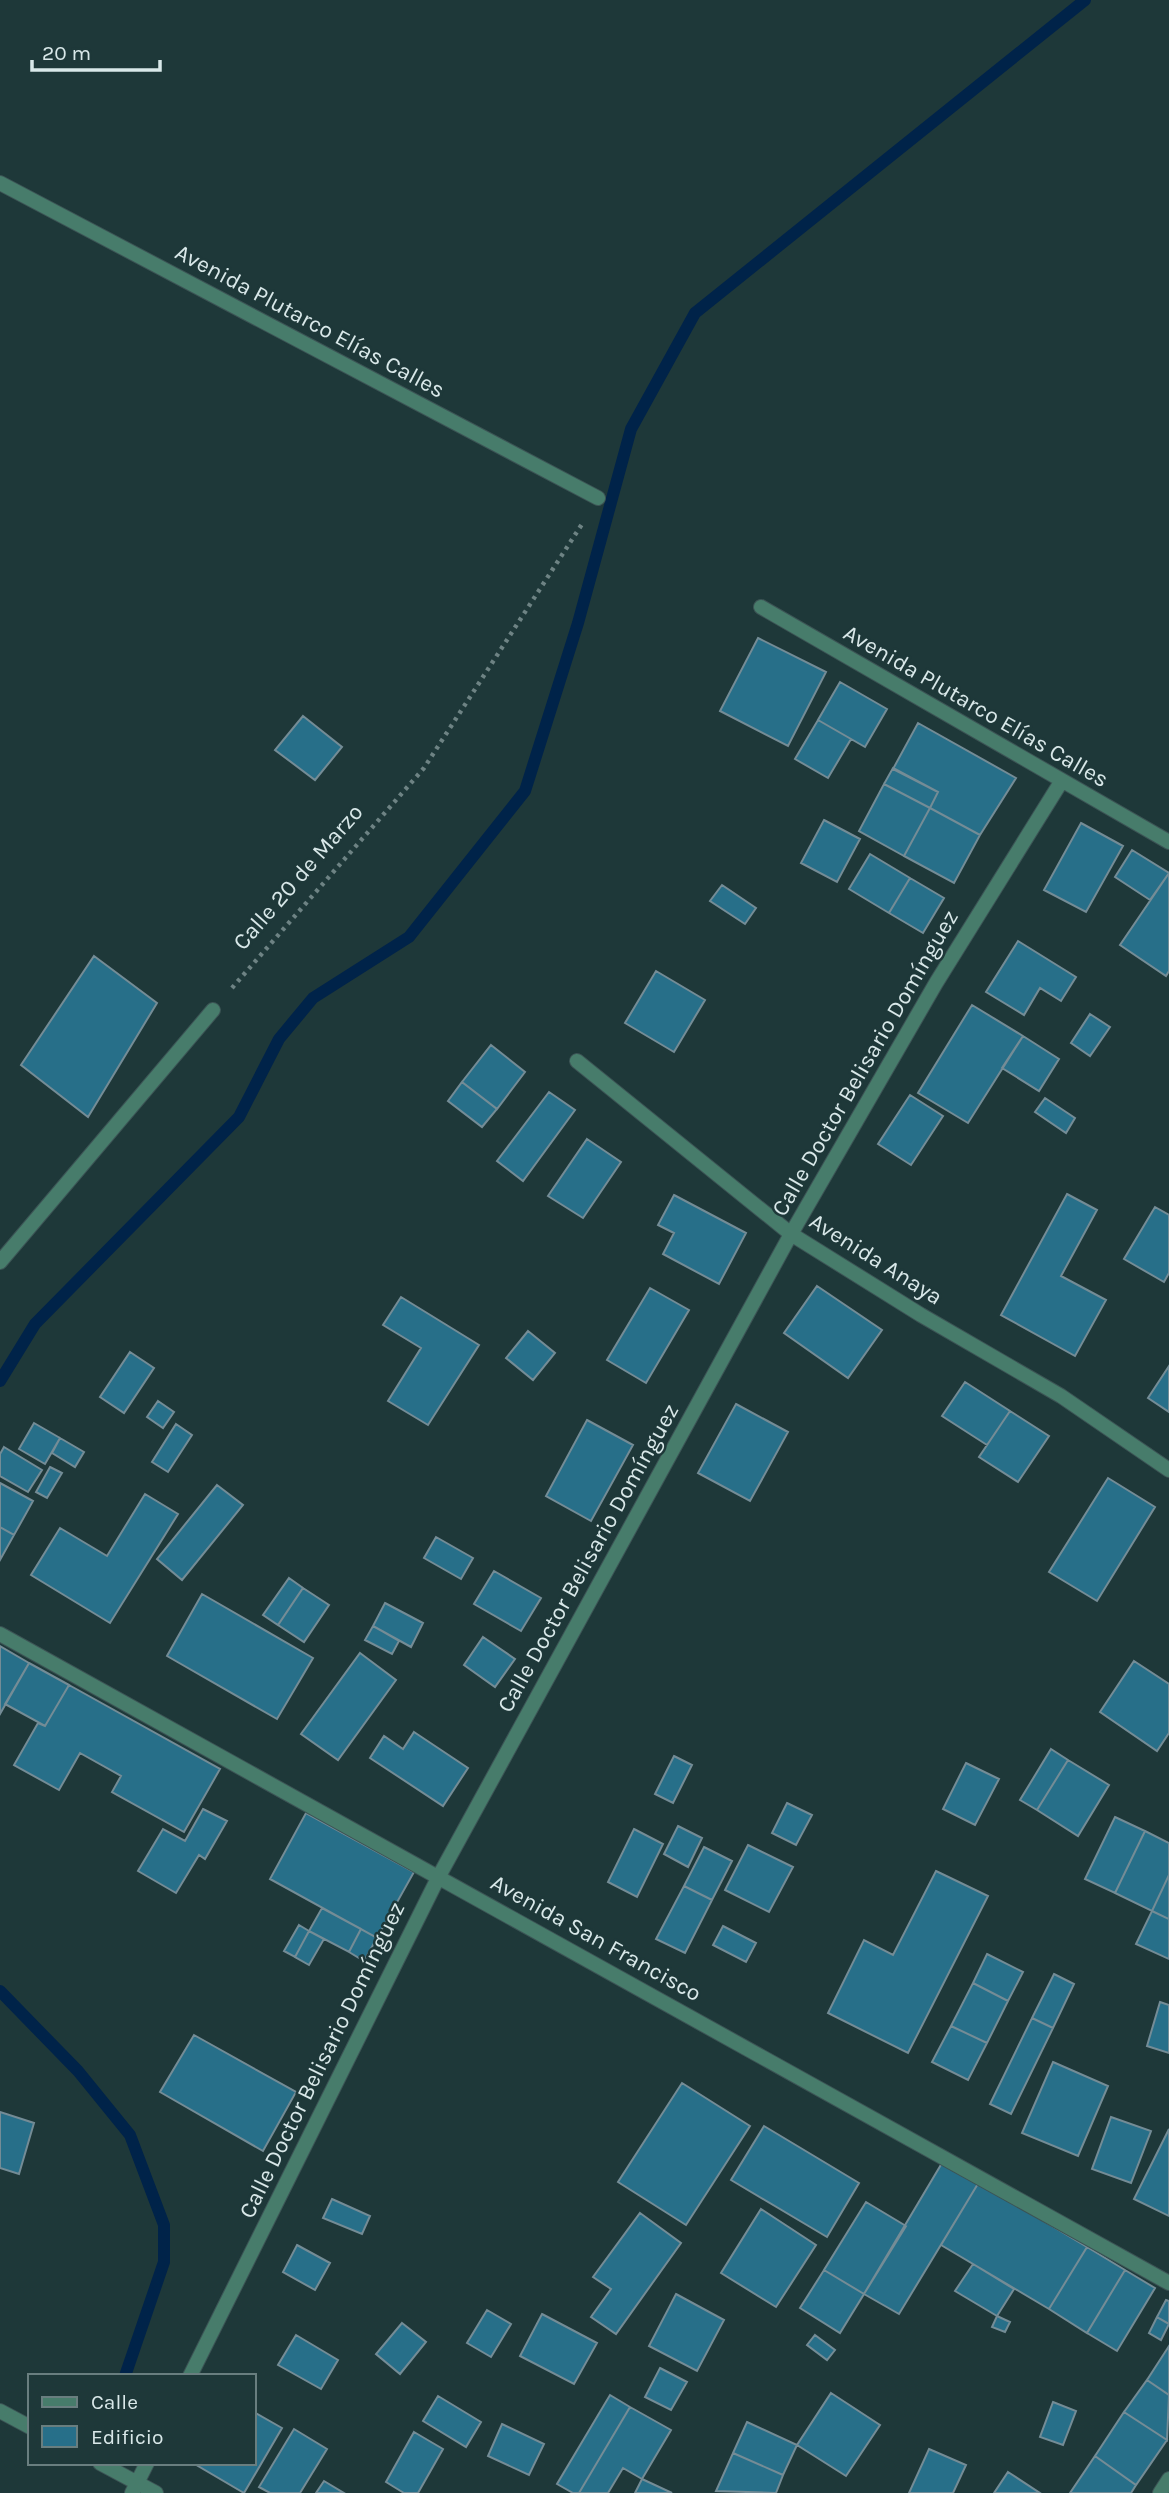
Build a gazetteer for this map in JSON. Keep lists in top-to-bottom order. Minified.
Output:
{"streets":{"street":["Avenida Plutarco Elías Calles","Calle Doctor Belisario Domínguez","Avenida Anaya","Avenida San Francisco"],"path":["Calle 20 de Marzo"]},"crossings":[["Avenida Plutarco Elías Calles","Calle 20 de Marzo"],["Avenida Plutarco Elías Calles","Calle Doctor Belisario Domínguez"],["Calle Doctor Belisario Domínguez","Avenida Anaya"],["Calle Doctor Belisario Domínguez","Avenida San Francisco"]],"legend":["Calle","Edificio"],"scale_bar":"20 m"}
